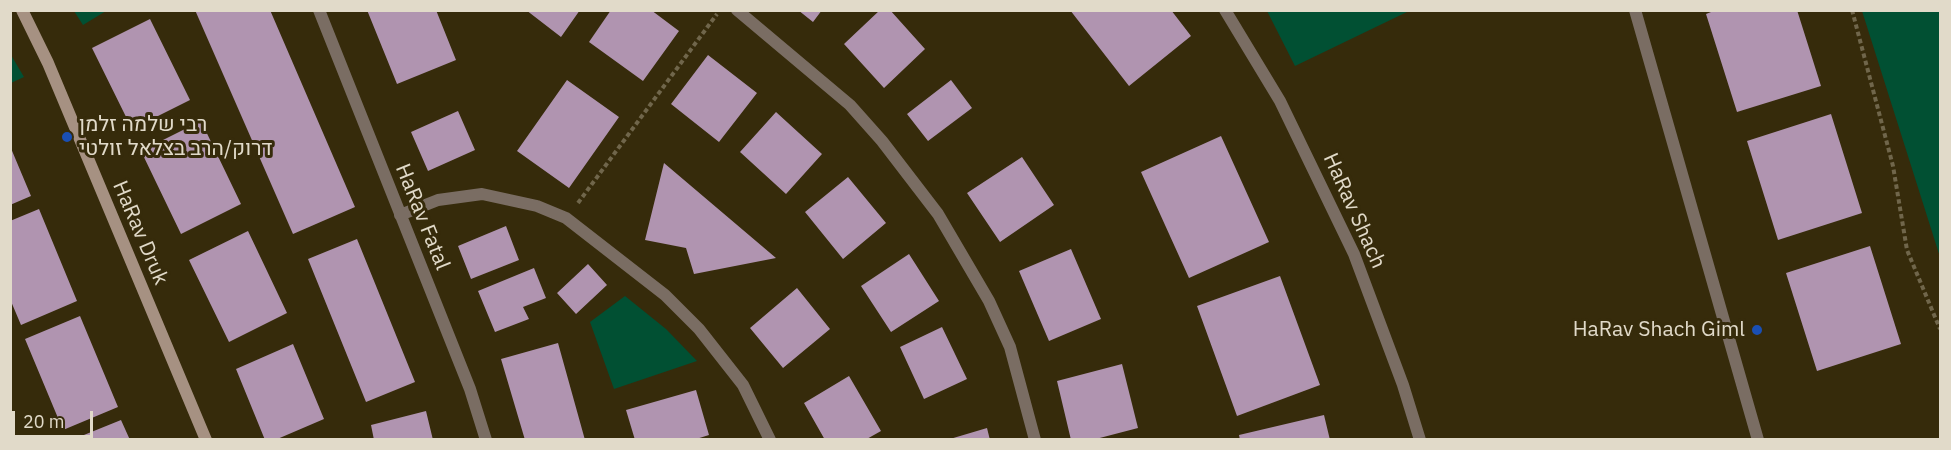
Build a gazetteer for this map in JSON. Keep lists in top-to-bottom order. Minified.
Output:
{"streets":{"street":["HaRav Shach","HaRav Fatal","HaRav Druk"]},"places":["רבי שלמה זלמן דרוק/הרב בצלאל זולטי","HaRav Shach Giml"],"scale_bar":"20 m"}
